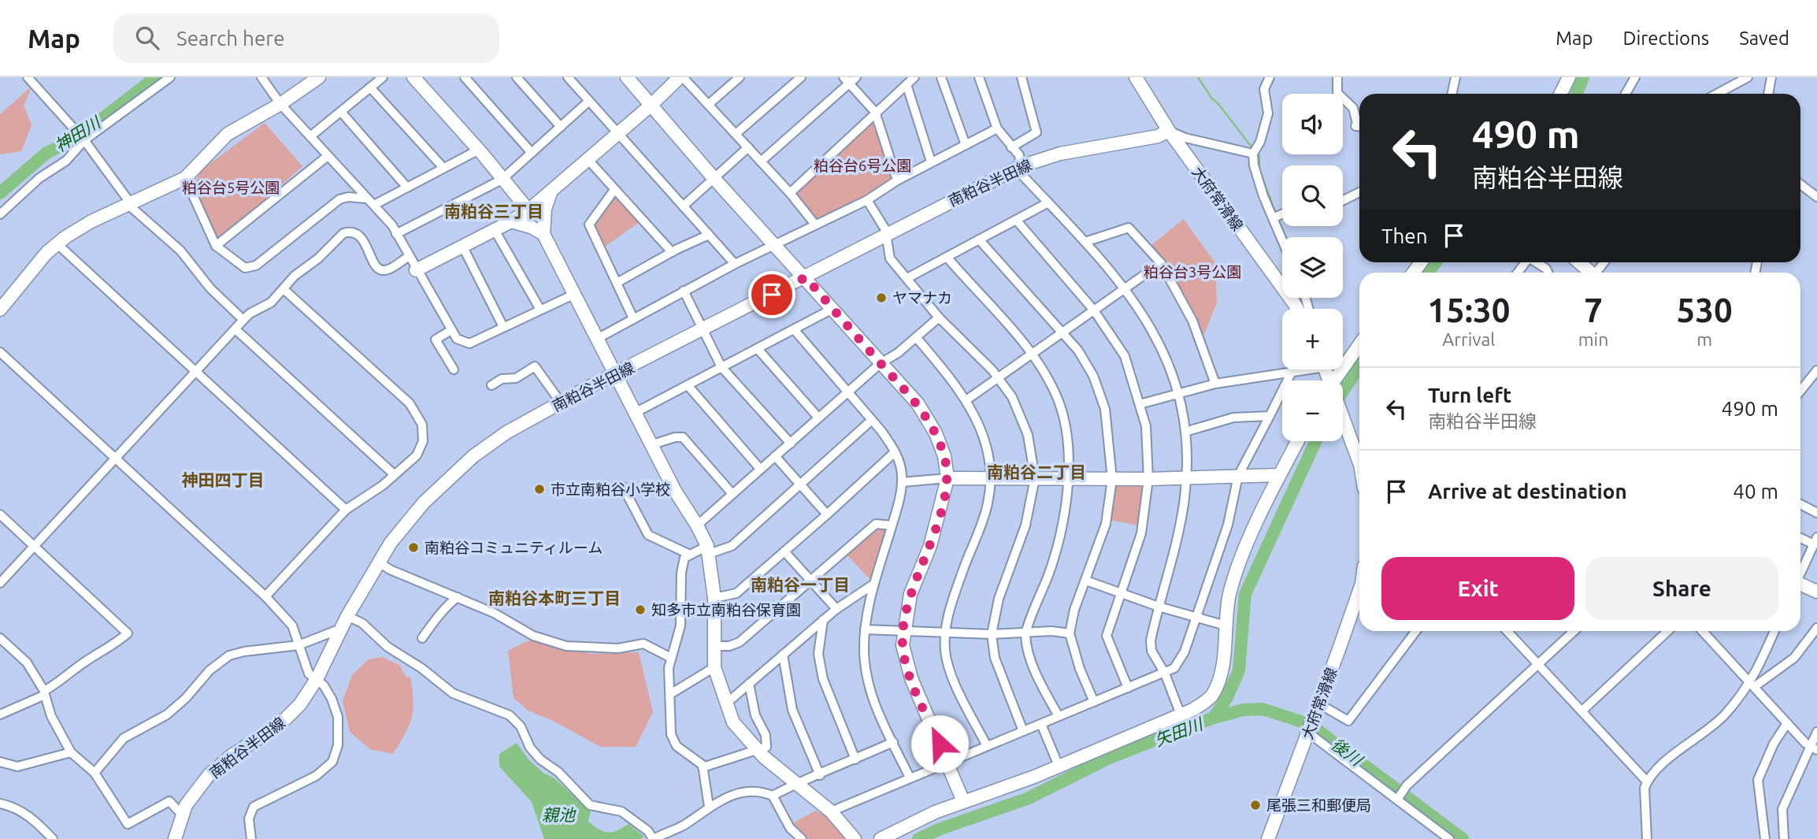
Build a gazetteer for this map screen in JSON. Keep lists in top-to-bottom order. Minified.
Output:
{"streets":{"street":["南粕谷半田線","大府常滑線"]},"crossings":[["南粕谷半田線","大府常滑線"]],"districts":["南粕谷三丁目","南粕谷二丁目","神田四丁目","南粕谷一丁目","南粕谷本町三丁目"],"water":["神田川","矢田川","後川","親池"],"parks":["粕谷台6号公園","粕谷台5号公園","粕谷台3号公園"],"places":["ヤマナカ","市立南粕谷小学校","南粕谷コミュニティルーム","知多市立南粕谷保育園","尾張三和郵便局"],"page":{"header":"Map","search":"Search here","nav":["Map","Directions","Saved"],"map_buttons":["+","−"],"turn":["490 m","南粕谷半田線"],"then":"Then","eta":["15:30","Arrival","7","min","530","m"],"list":[{"name":"Turn left","note":"南粕谷半田線","value":"490 m"},{"name":"Arrive at destination","value":"40 m"}],"buttons":["Exit","Share"]}}
